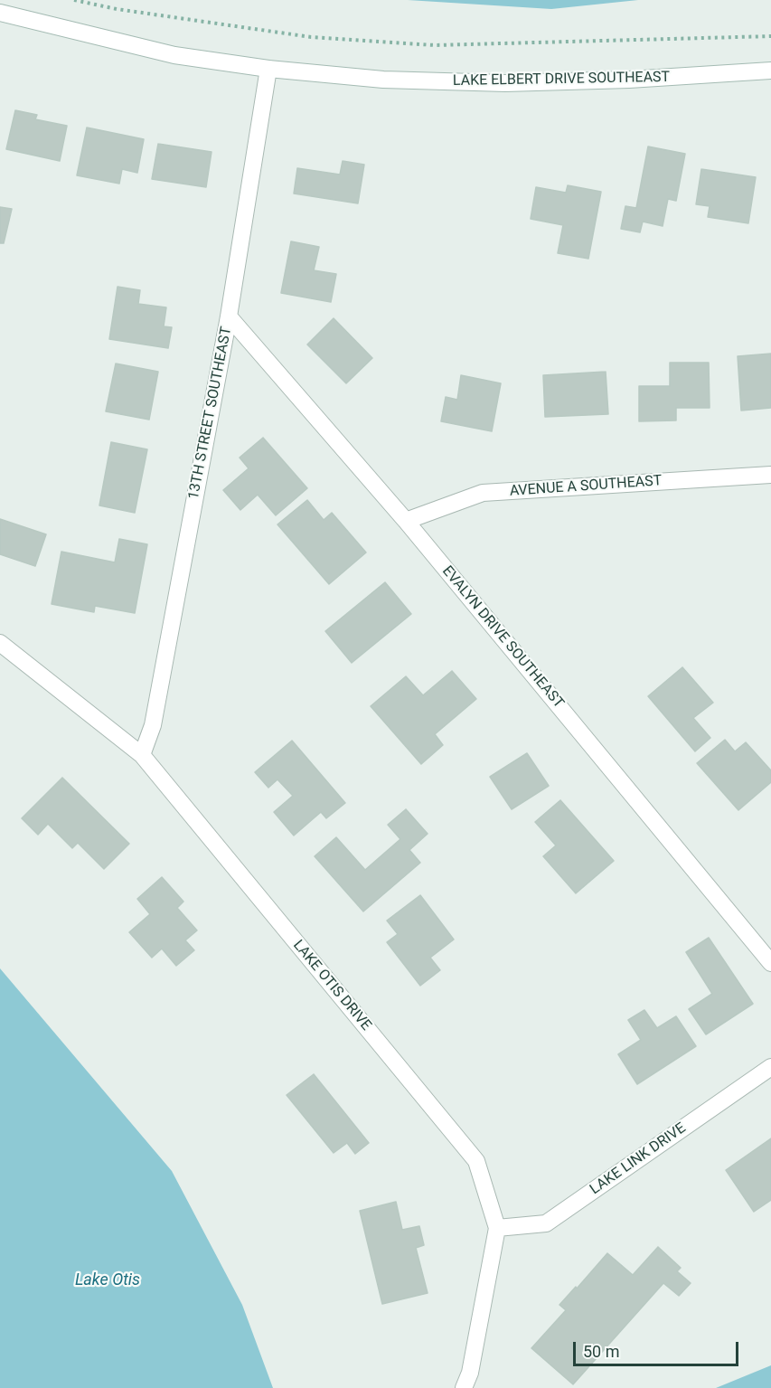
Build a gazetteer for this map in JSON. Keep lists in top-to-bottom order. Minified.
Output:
{"streets":{"street":["LAKE ELBERT DRIVE SOUTHEAST","13TH STREET SOUTHEAST","AVENUE A SOUTHEAST","EVALYN DRIVE SOUTHEAST","LAKE OTIS DRIVE","LAKE LINK DRIVE"]},"crossings":[["LAKE ELBERT DRIVE SOUTHEAST","13TH STREET SOUTHEAST"],["13TH STREET SOUTHEAST","EVALYN DRIVE SOUTHEAST"],["13TH STREET SOUTHEAST","LAKE OTIS DRIVE"],["AVENUE A SOUTHEAST","EVALYN DRIVE SOUTHEAST"],["LAKE OTIS DRIVE","LAKE LINK DRIVE"]],"water":["Lake Otis"],"scale_bar":"50 m"}
